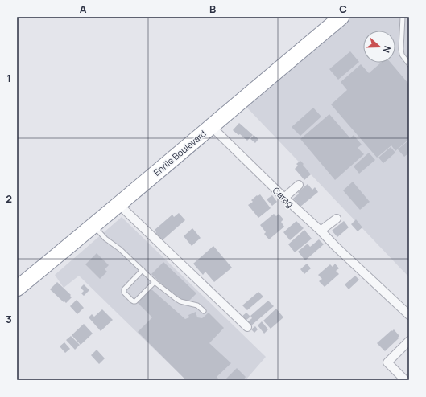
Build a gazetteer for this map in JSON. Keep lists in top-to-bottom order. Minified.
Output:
{"streets":{"highway":["Enrile Boulevard"],"street":["Carag"]},"crossings":[["Enrile Boulevard","Carag"]],"north":"right","grid":{"columns":["A","B","C"],"rows":["1","2","3"]}}
